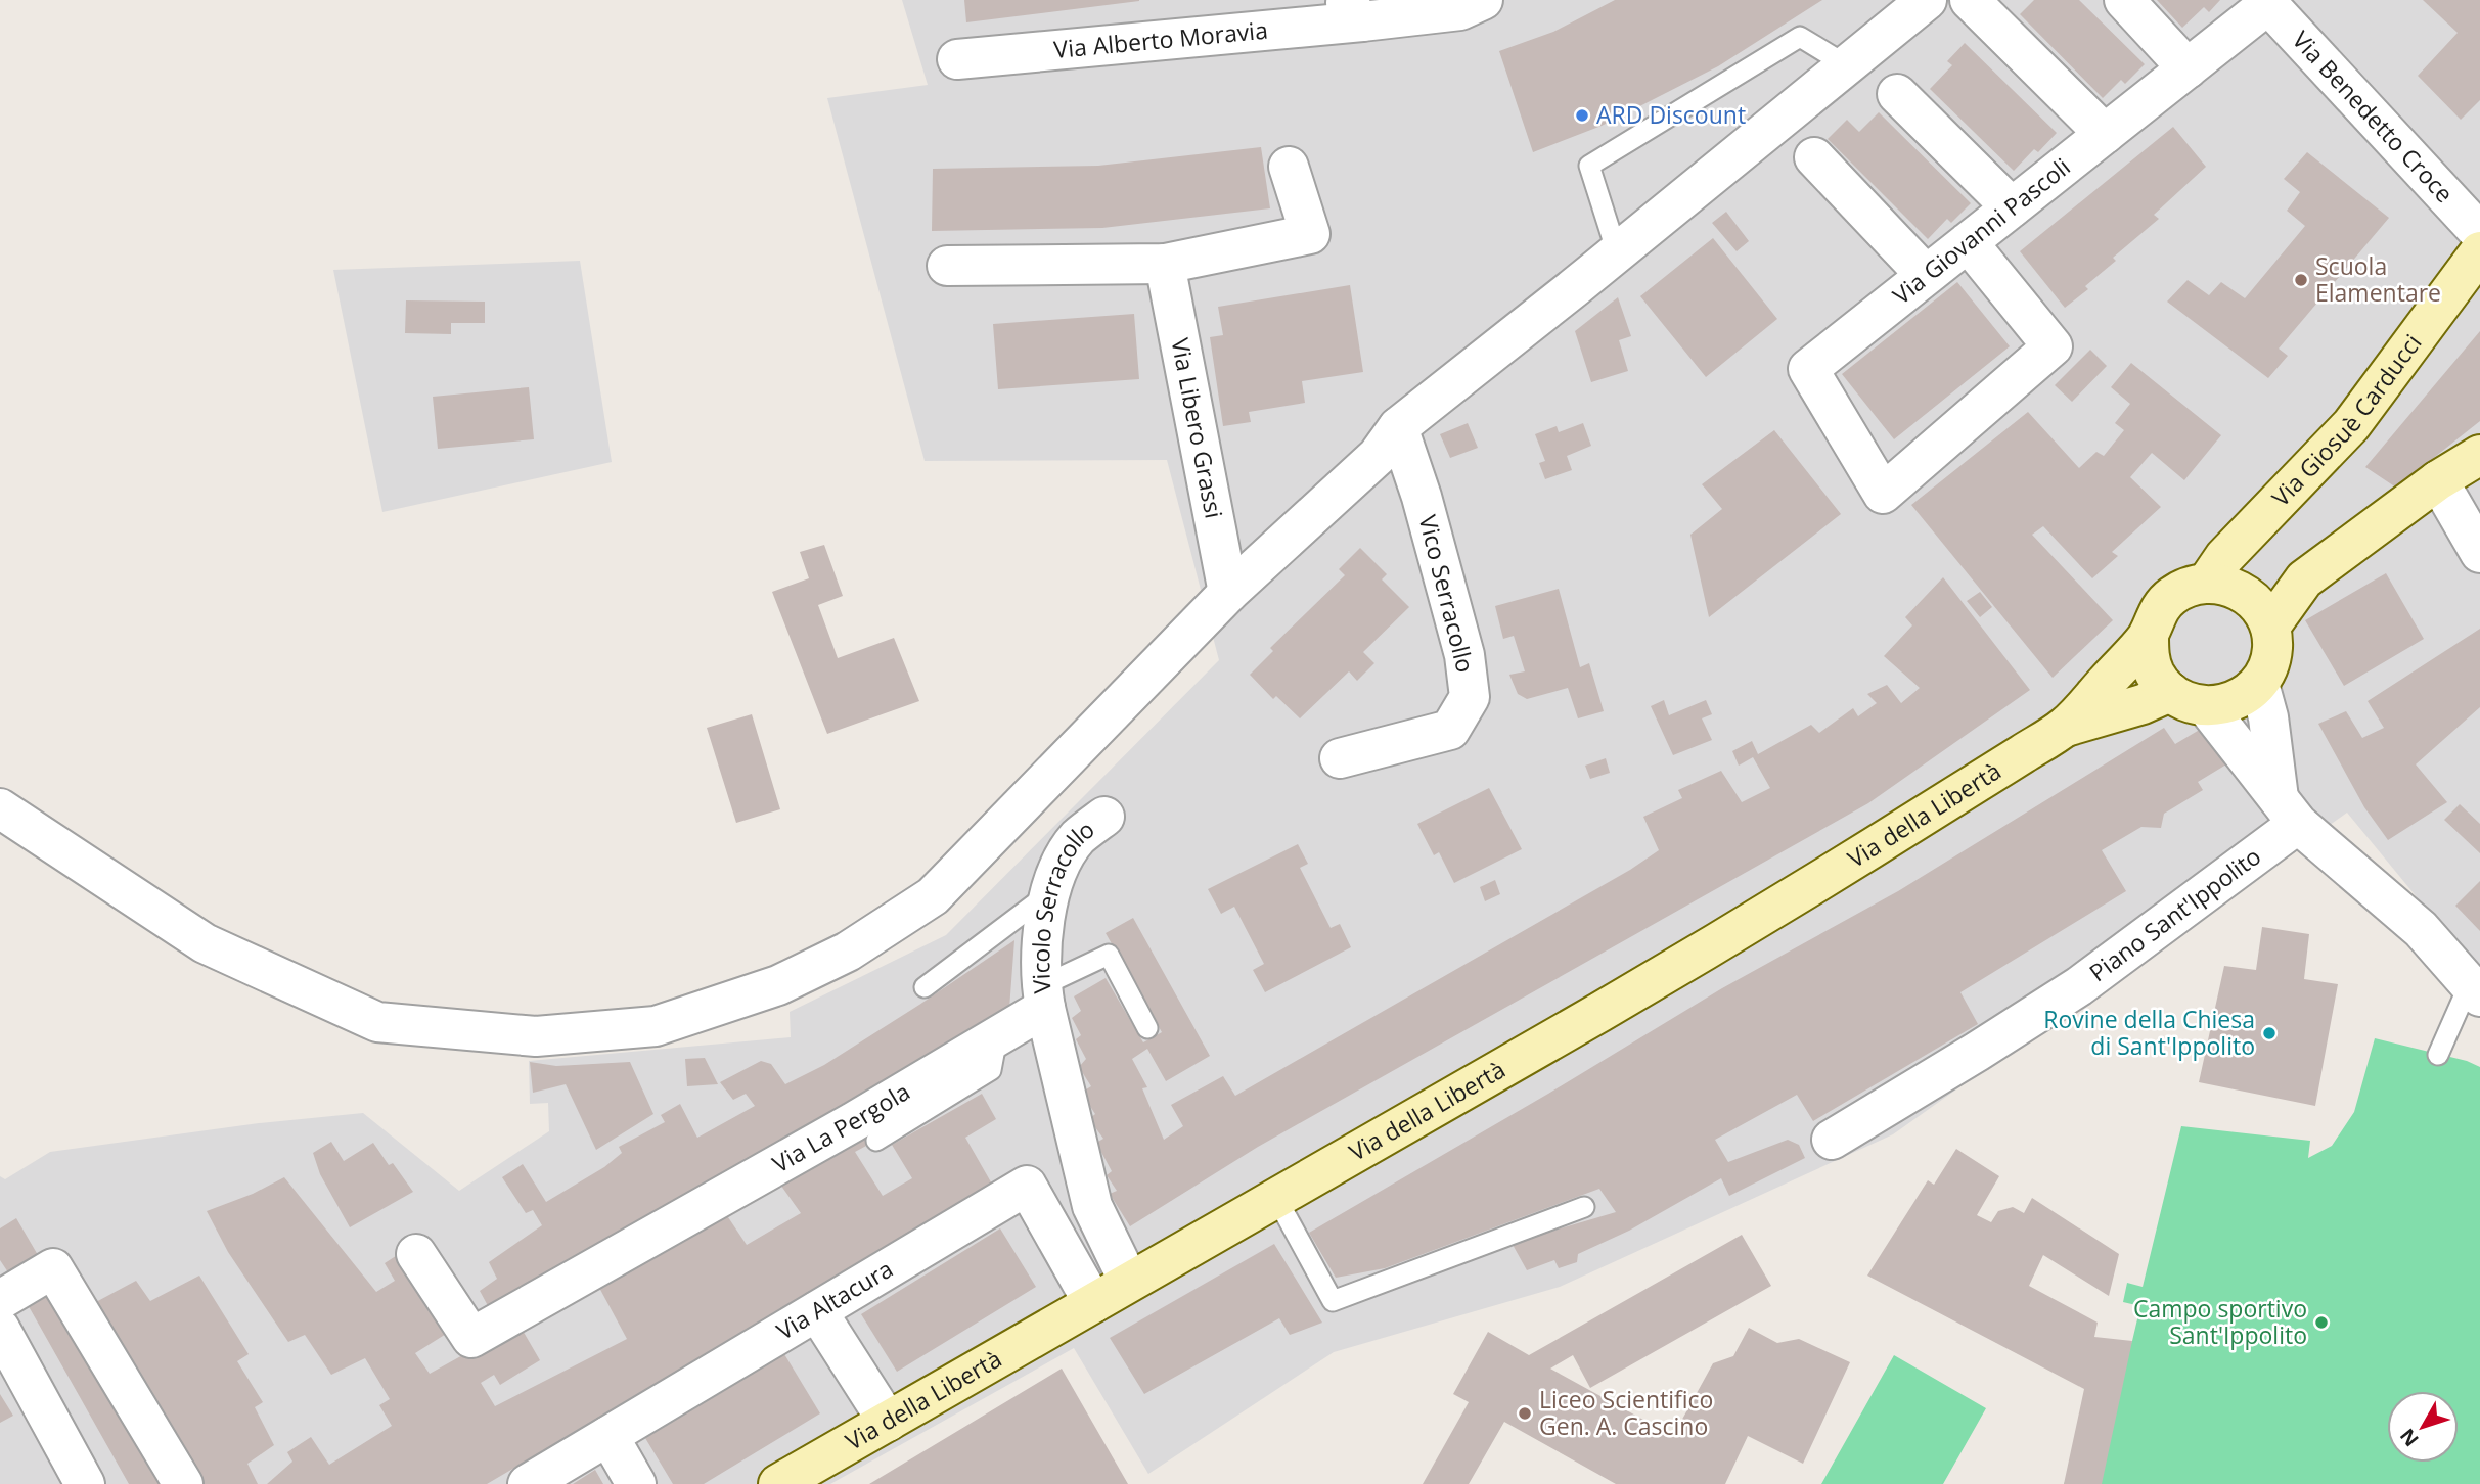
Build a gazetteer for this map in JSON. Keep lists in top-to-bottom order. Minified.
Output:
{"streets":{"main road":["Via Giosuè Carducci","Via della Libertà"],"street":["Via Alberto Moravia","Via Benedetto Croce","Via Giovanni Pascoli","Via Libero Grassi","Vico Serracollo","Vicolo Serracollo","Piano Sant'Ippolito","Via La Pergola","Via Altacura"]},"crossings":[["Via Benedetto Croce","Via Giovanni Pascoli"],["Via Giosuè Carducci","Via della Libertà"],["Via della Libertà","Via Altacura"],["Vicolo Serracollo","Via La Pergola"]],"places":["ARD Discount","Scuola Elamentare","Rovine della Chiesa di Sant'Ippolito","Campo sportivo Sant'Ippolito","Liceo Scientifico Gen. A. Cascino"],"north":"bottom left"}
